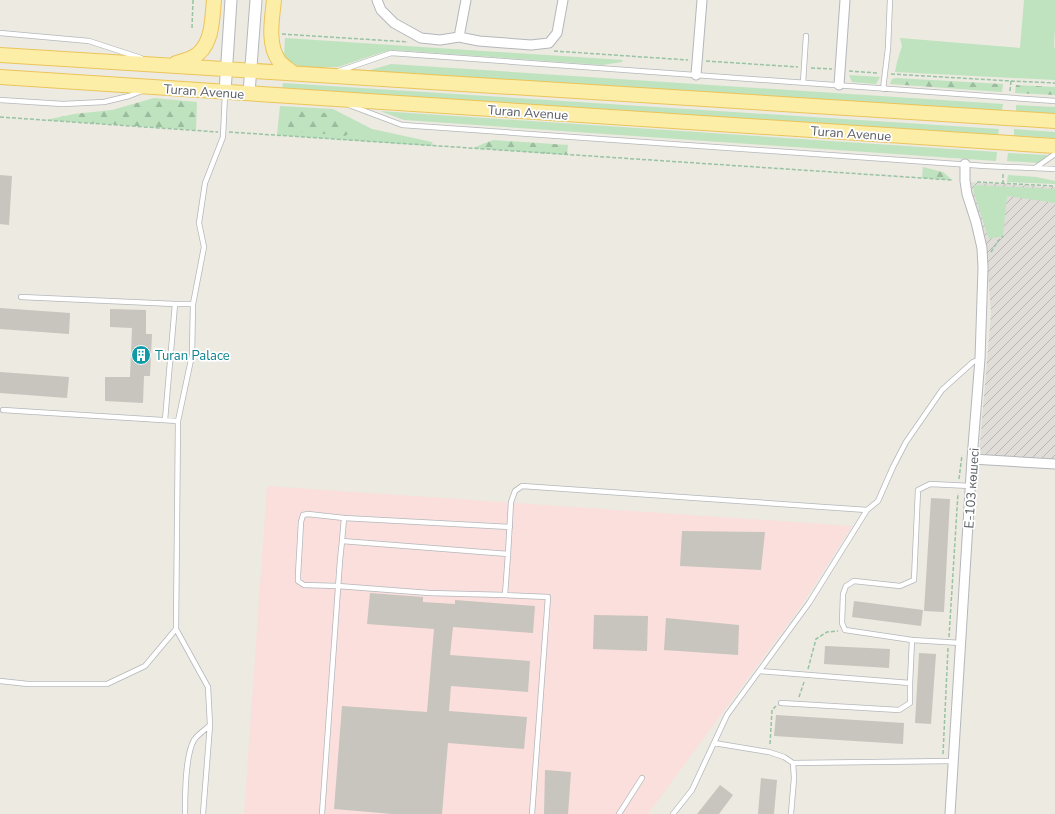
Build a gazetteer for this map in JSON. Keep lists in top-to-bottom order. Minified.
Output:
{"streets":{"main road":["Turan Avenue"],"street":["Е-103 көшесі"]},"places":{"building":["Turan Palace"]}}
